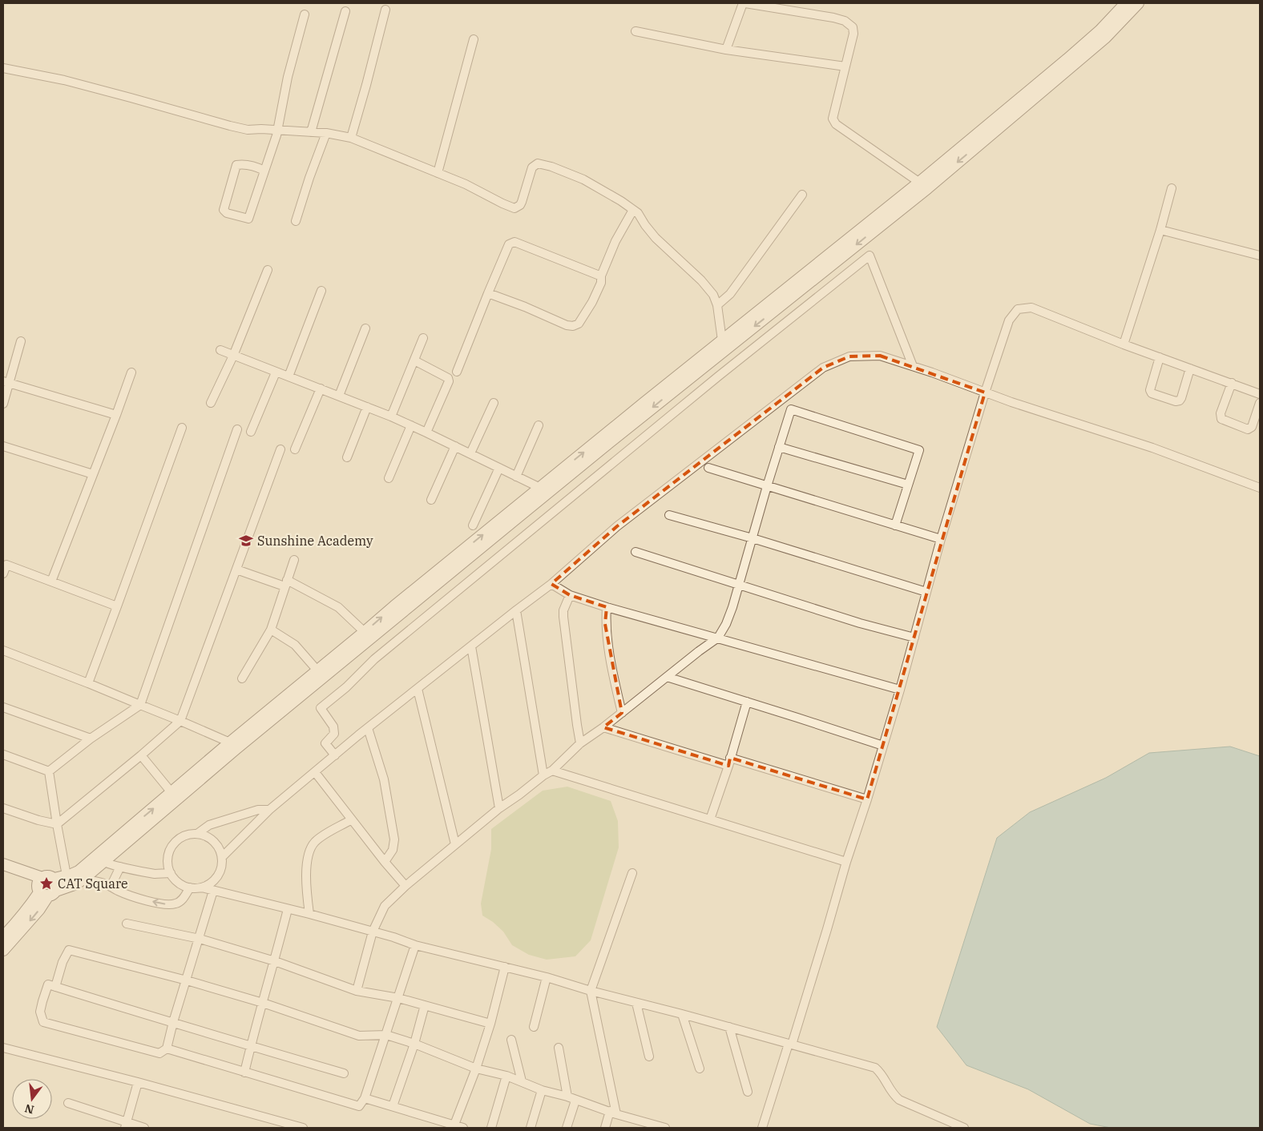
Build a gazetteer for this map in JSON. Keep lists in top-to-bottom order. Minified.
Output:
{"places":{"school or university":["Sunshine Academy"],"place":["CAT Square"]},"north":"bottom"}
